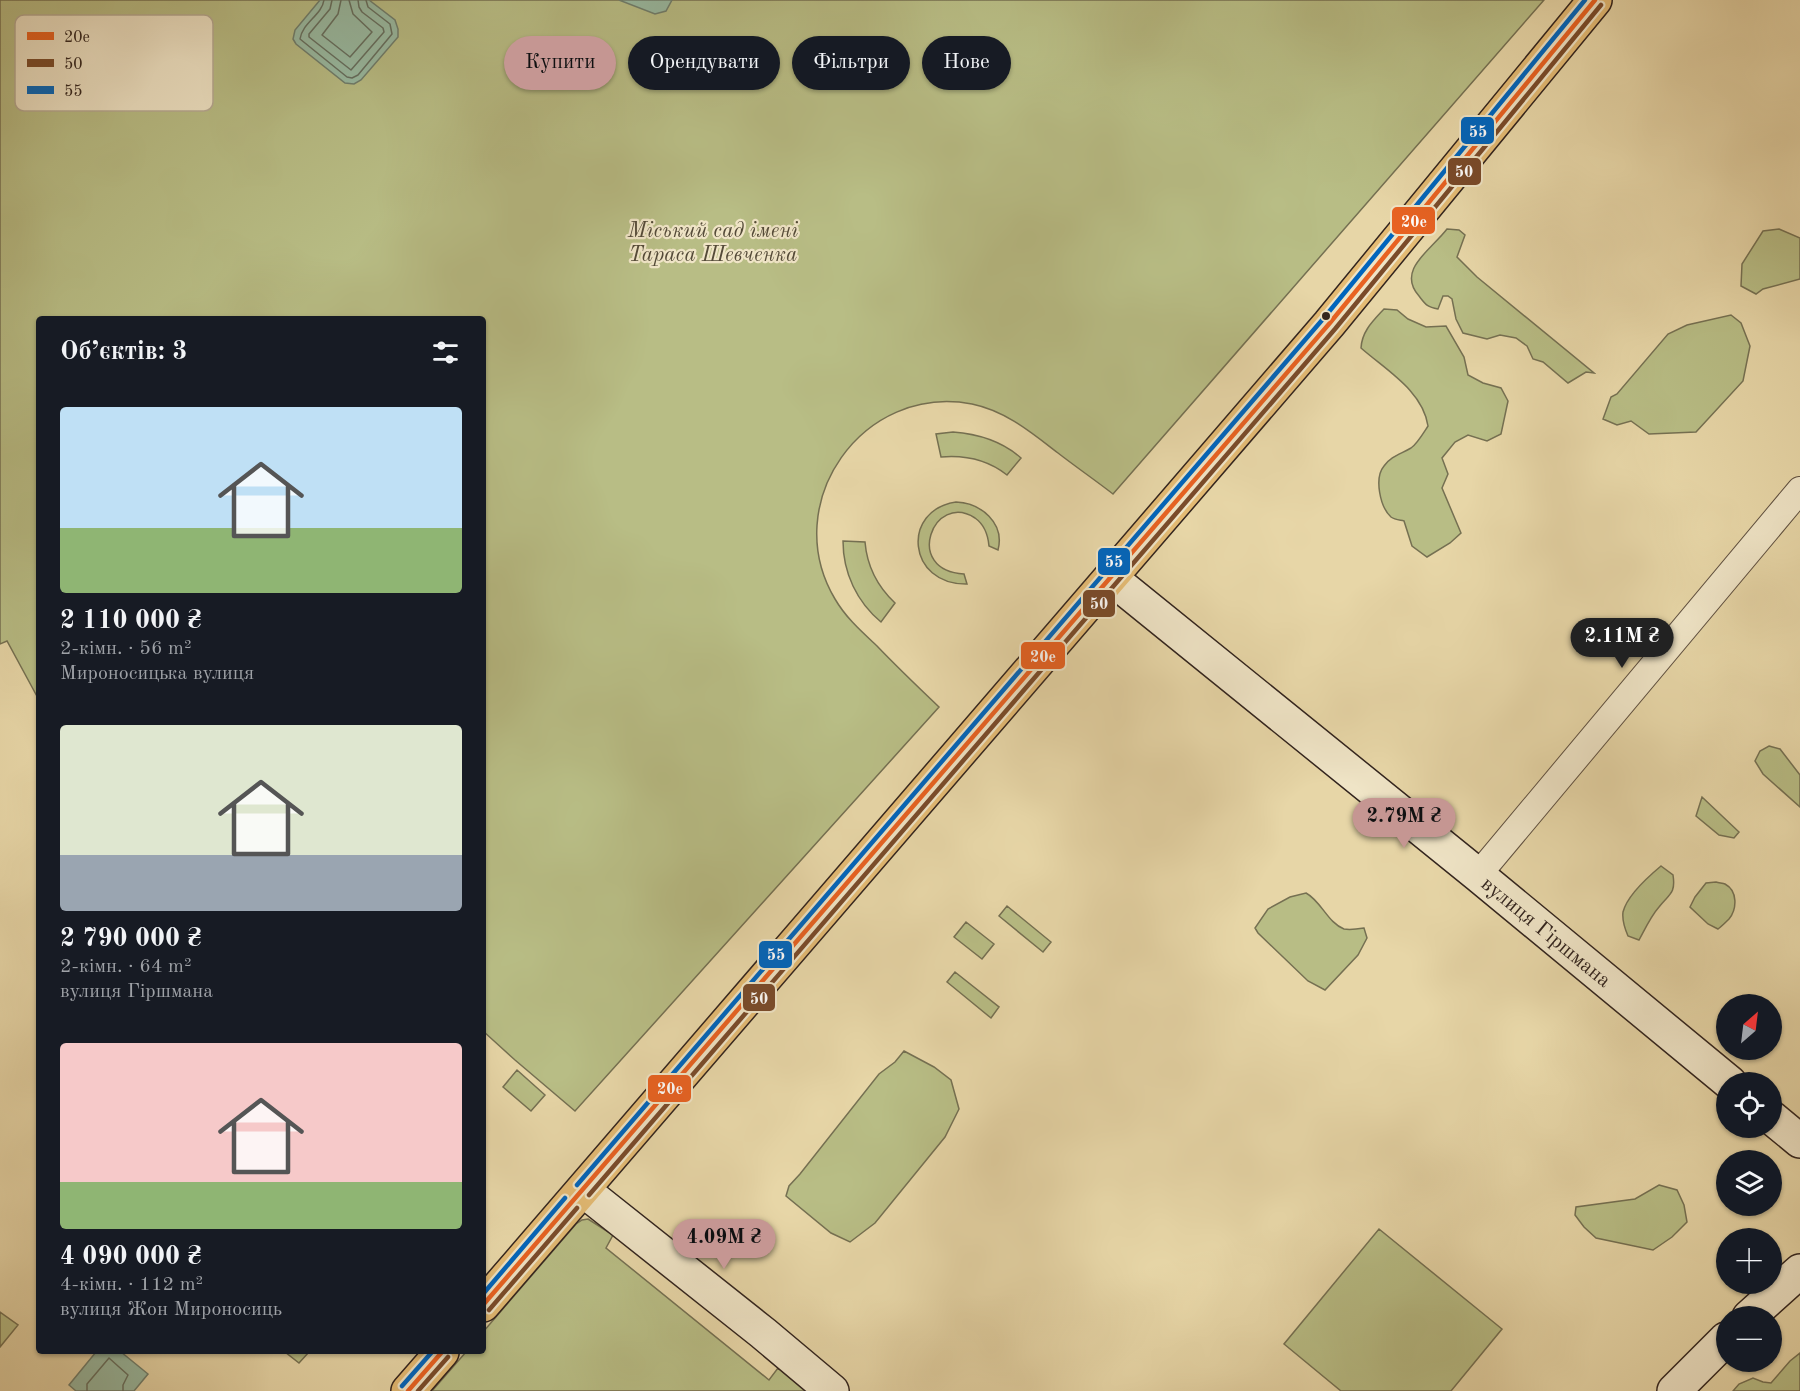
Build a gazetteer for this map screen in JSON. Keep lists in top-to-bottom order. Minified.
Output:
{"streets":{"street":["вулиця Гіршмана"]},"parks":["Міський сад імені Тараса Шевченка"],"lines":["transit line 20е","transit line 55","transit line 50"],"legend":["20е","50","55"],"north":"top right","page":{"chip":["Купити","Орендувати","Фільтри","Нове"],"heading":"Об’єктів: 3","list":[{"name":"2 110 000 ₴","note":"2-кімн. · 56 m² · Мироносицька вулиця"},{"name":"2 790 000 ₴","note":"2-кімн. · 64 m² · вулиця Гіршмана"},{"name":"4 090 000 ₴","note":"4-кімн. · 112 m² · вулиця Жон Мироносиць"}],"price":["2.11M ₴","2.79M ₴","4.09M ₴"],"map_buttons":["+","−"]}}
